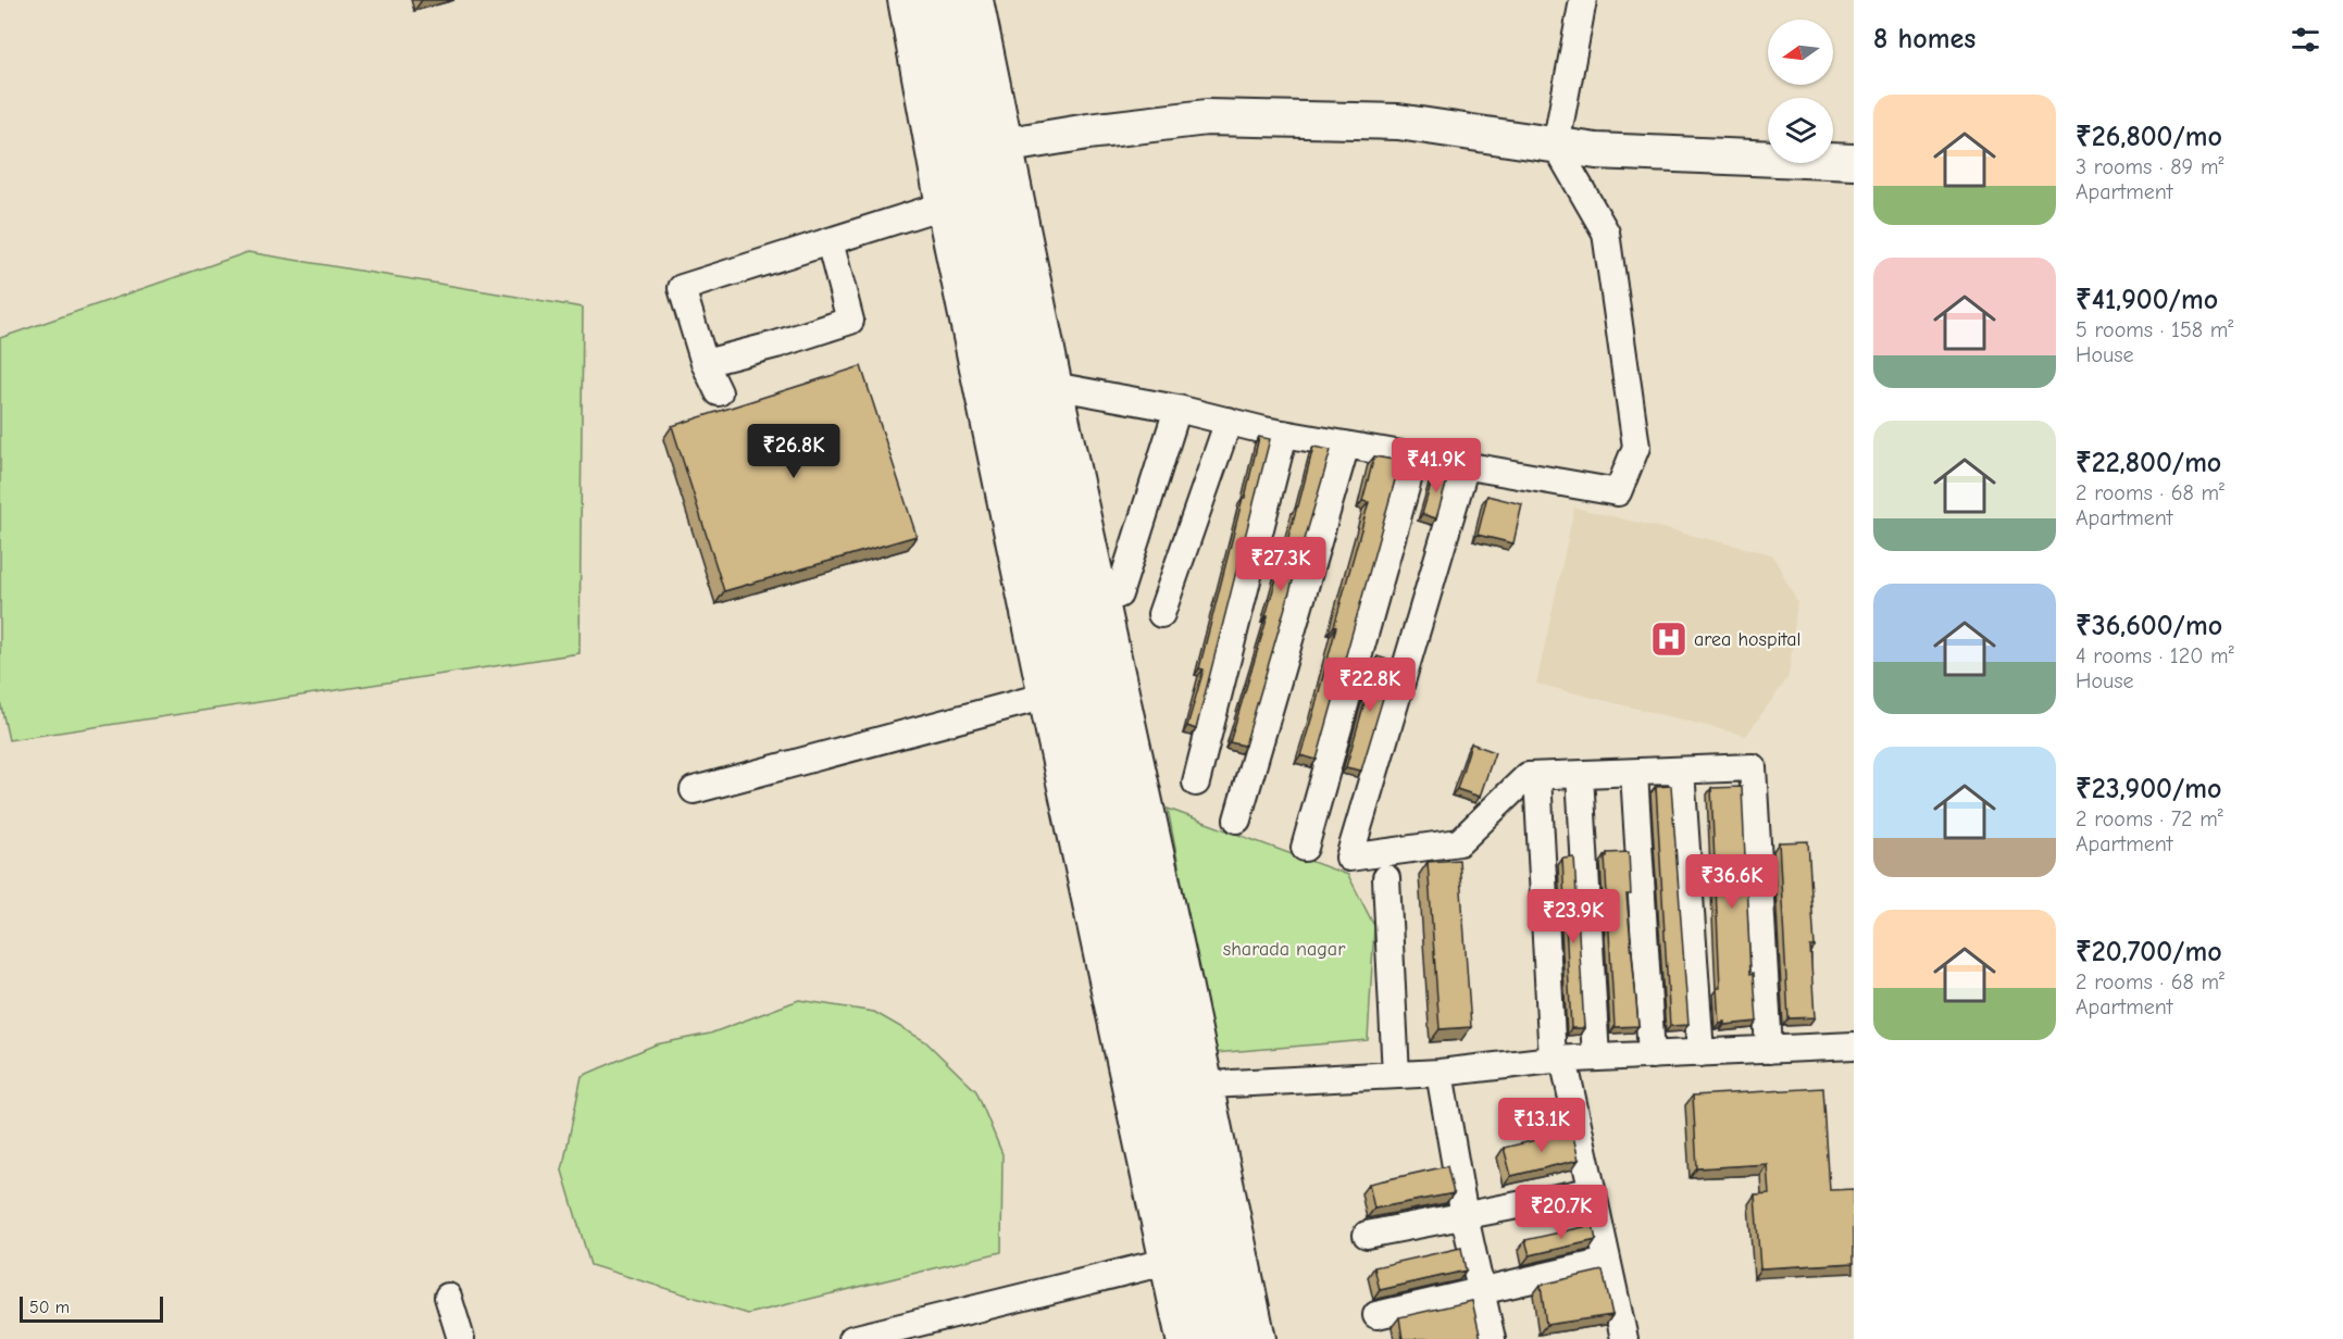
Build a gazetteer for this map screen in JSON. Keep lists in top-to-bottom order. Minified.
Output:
{"parks":["sharada nagar"],"places":{"hospital":["area hospital"]},"scale_bar":"50 m","north":"left","page":{"heading":"8 homes","list":[{"name":"₹26,800/mo","note":"3 rooms · 89 m² · Apartment"},{"name":"₹41,900/mo","note":"5 rooms · 158 m² · House"},{"name":"₹22,800/mo","note":"2 rooms · 68 m² · Apartment"},{"name":"₹36,600/mo","note":"4 rooms · 120 m² · House"},{"name":"₹23,900/mo","note":"2 rooms · 72 m² · Apartment"},{"name":"₹20,700/mo","note":"2 rooms · 68 m² · Apartment"}],"price":["₹26.8K","₹41.9K","₹27.3K","₹22.8K","₹36.6K","₹23.9K","₹13.1K","₹20.7K"],"scale":"50 m"}}
